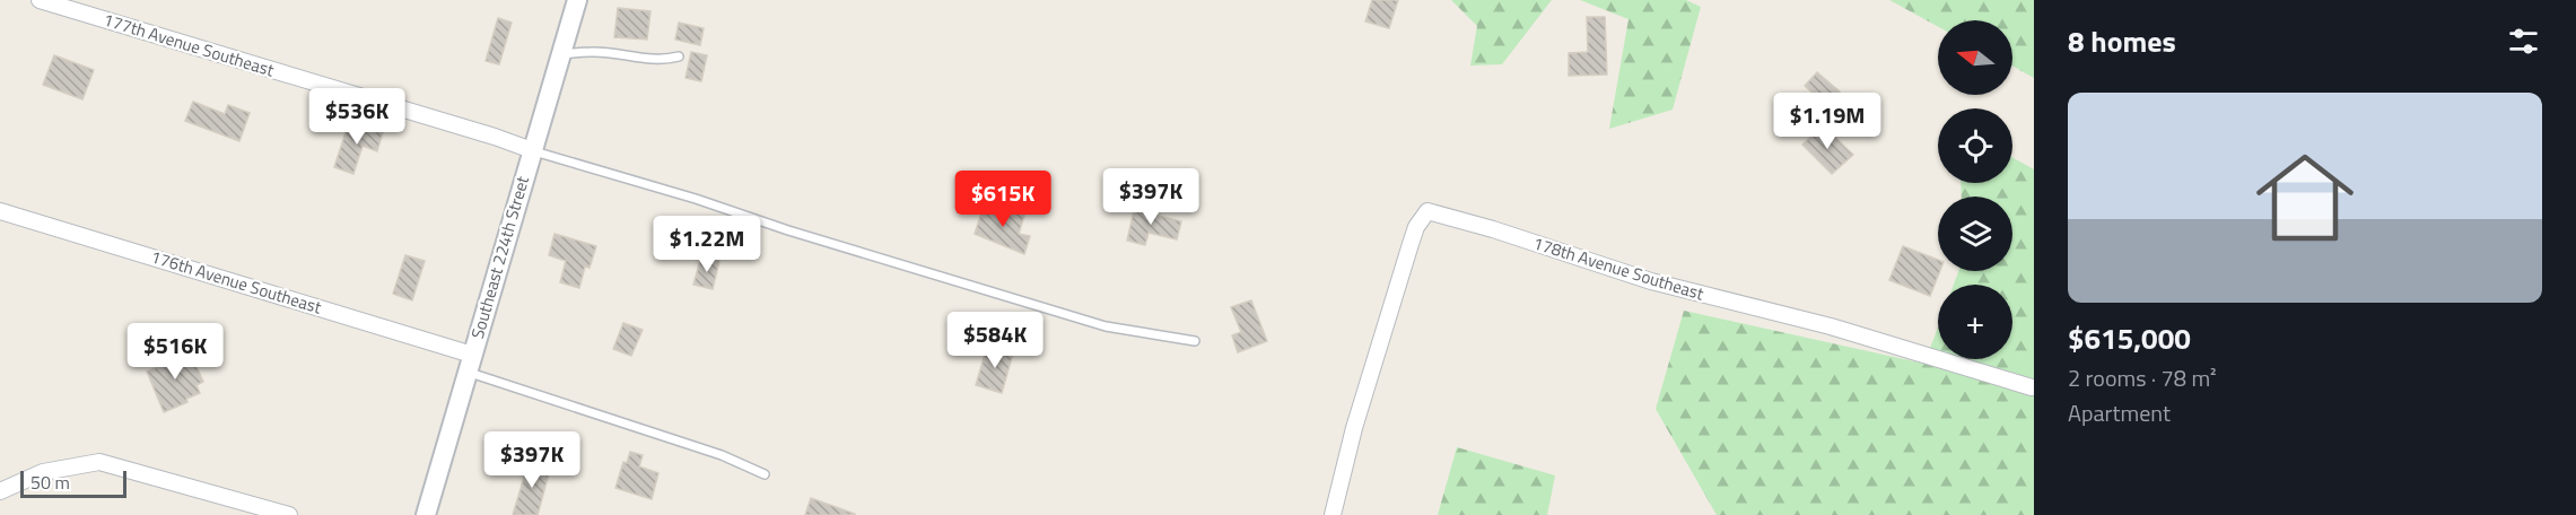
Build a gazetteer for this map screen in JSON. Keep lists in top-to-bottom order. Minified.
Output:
{"streets":{"street":["177th Avenue Southeast","Southeast 224th Street","178th Avenue Southeast","176th Avenue Southeast"]},"crossings":[["177th Avenue Southeast","Southeast 224th Street"],["Southeast 224th Street","176th Avenue Southeast"]],"scale_bar":"50 m","north":"left","page":{"heading":"8 homes","map_buttons":"+","list":[{"name":"$615,000","note":"2 rooms · 78 m² · Apartment"}],"price":["$536K","$1.19M","$397K","$615K","$1.22M","$584K","$516K","$397K"],"scale":"50 m"}}
